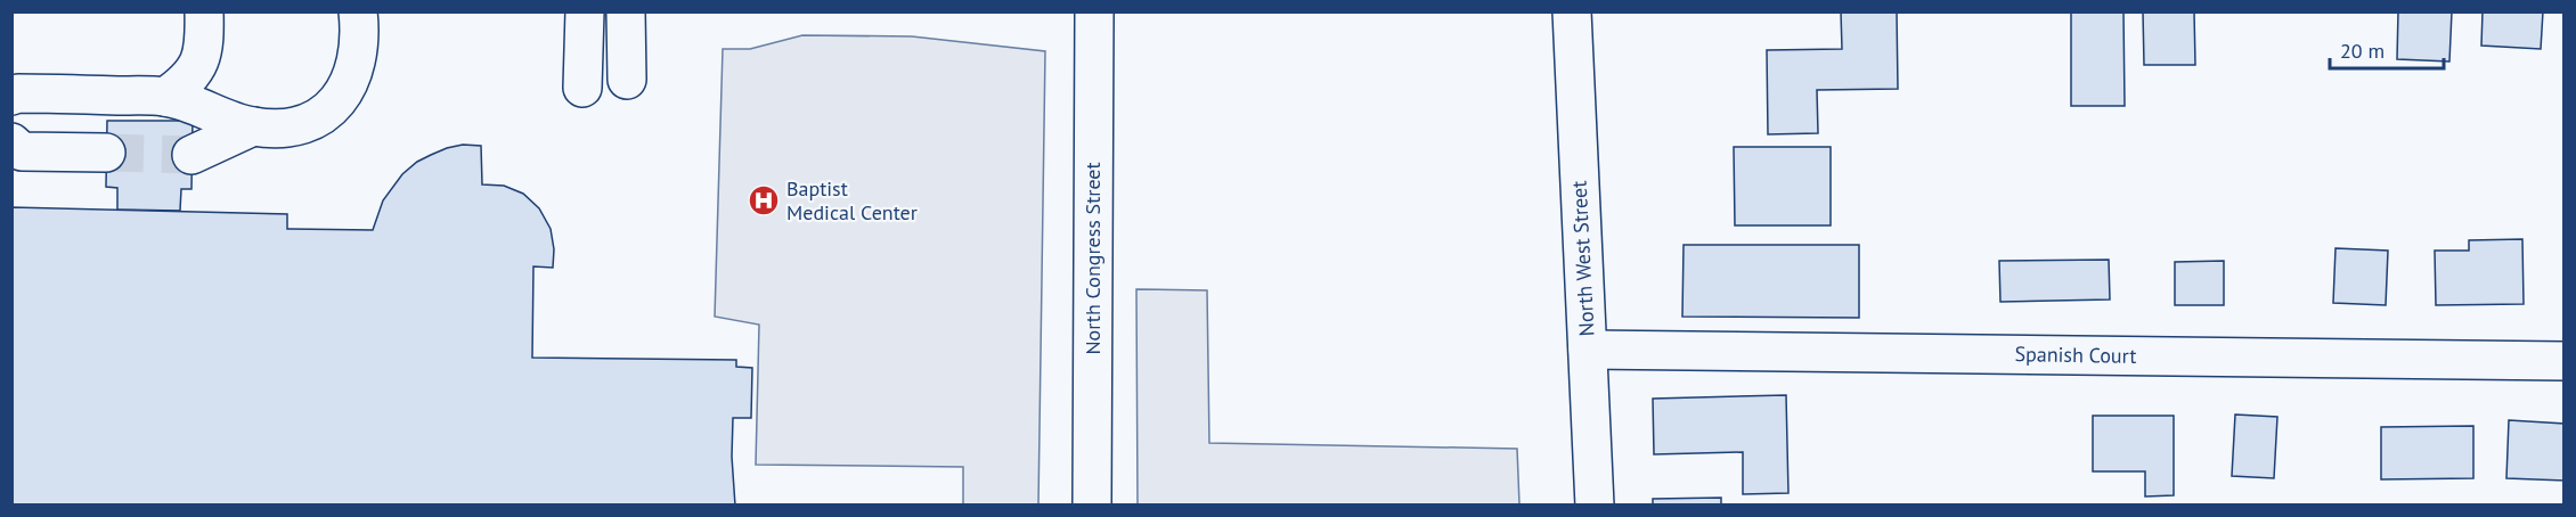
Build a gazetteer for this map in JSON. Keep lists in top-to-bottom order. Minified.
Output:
{"streets":{"street":["North Congress Street","North West Street","Spanish Court"]},"crossings":[["North West Street","Spanish Court"]],"places":{"hospital":["Baptist Medical Center"]},"scale_bar":"20 m"}
